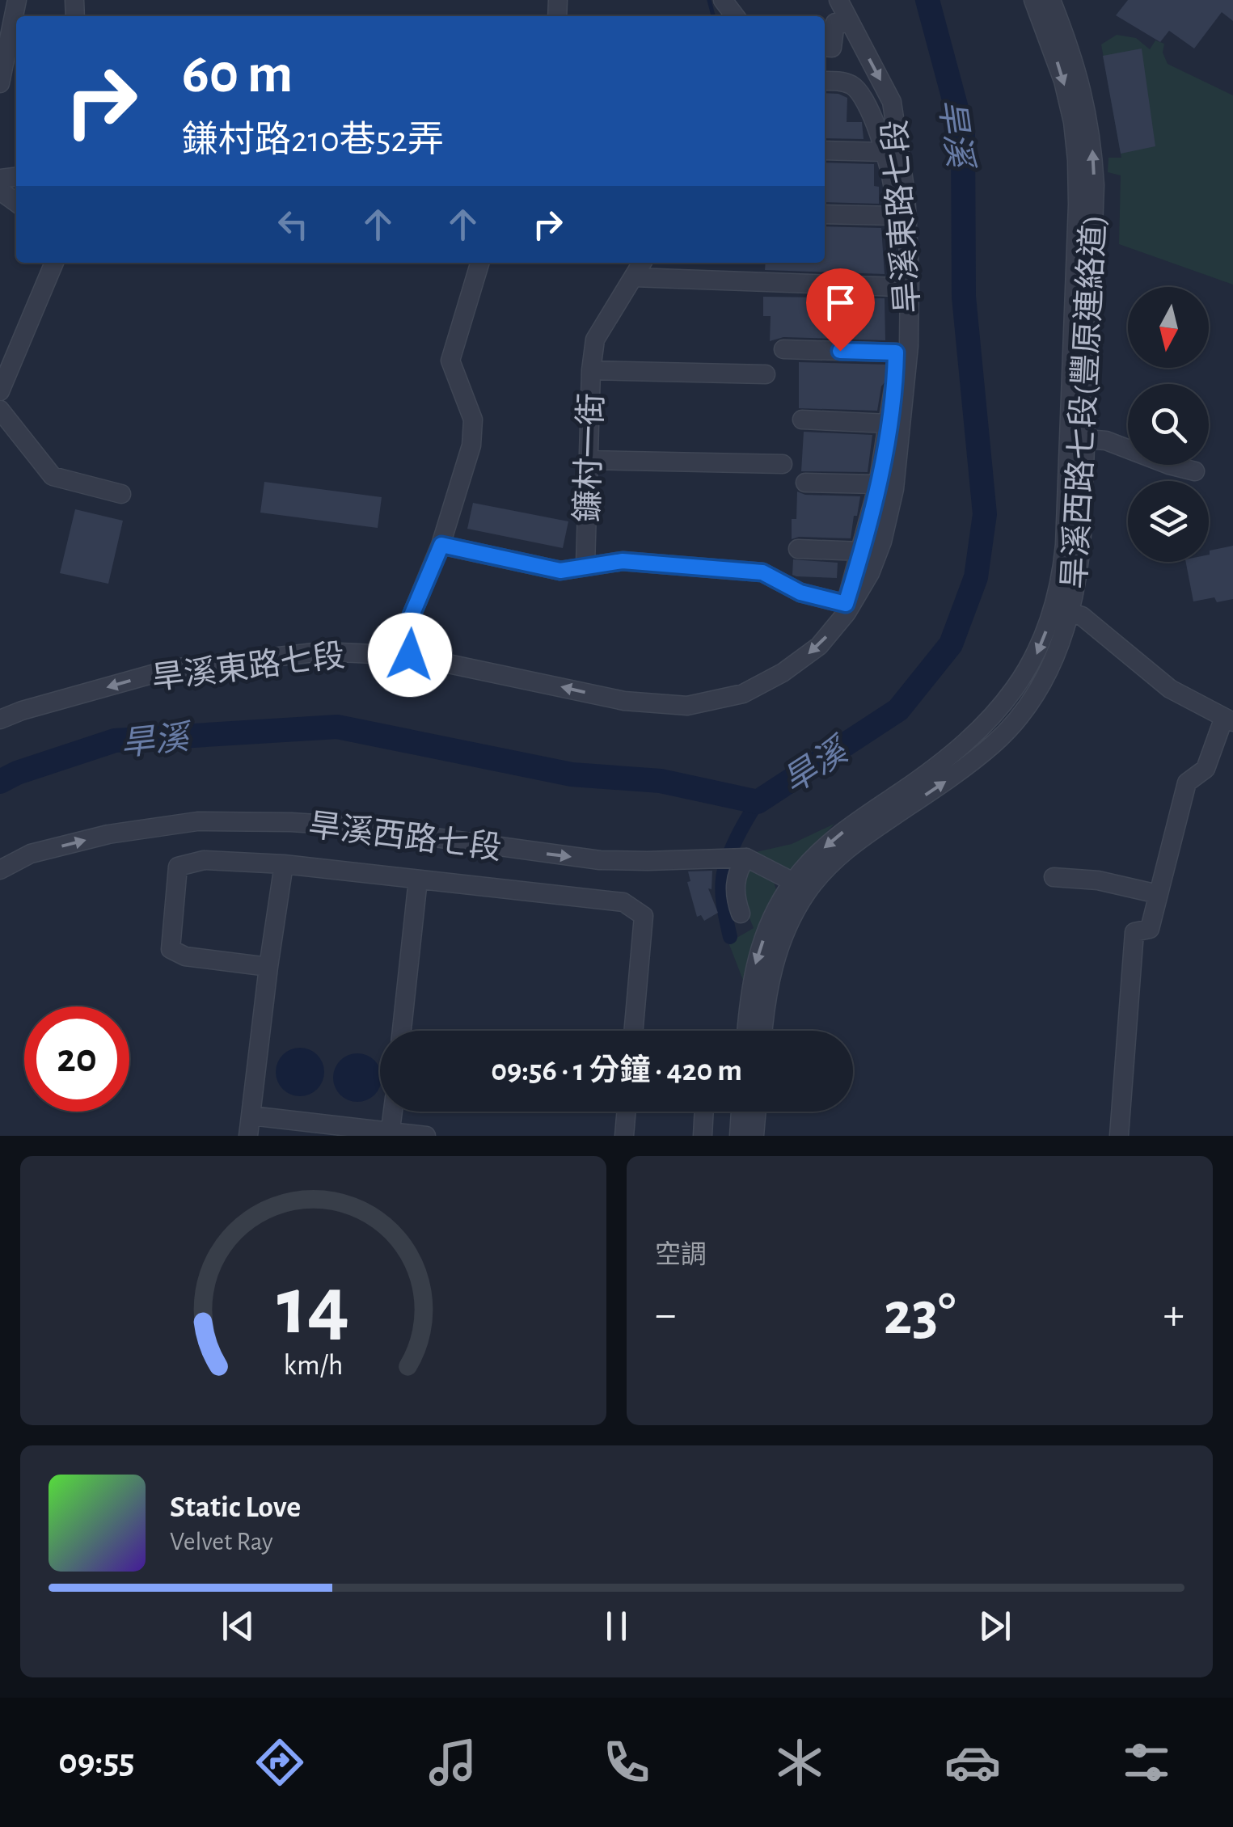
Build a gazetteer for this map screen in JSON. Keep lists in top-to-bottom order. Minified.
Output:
{"streets":{"street":["旱溪東路七段","旱溪西路七段(豐原連絡道)","鐮村一街","旱溪西路七段"]},"crossings":[["旱溪西路七段(豐原連絡道)","旱溪西路七段"]],"one_way":["旱溪西路七段"],"water":["旱溪"],"north":"bottom","page":{"turn":["60 m","鎌村路210巷52弄"],"limit":"20","trip":"09:56 · 1 分鐘 · 420 m","tile":"空調","heat":["−","23°","+"],"song":["Static Love","Velvet Ray"],"tabs":"09:55","gauge":["14","km/h"]}}
